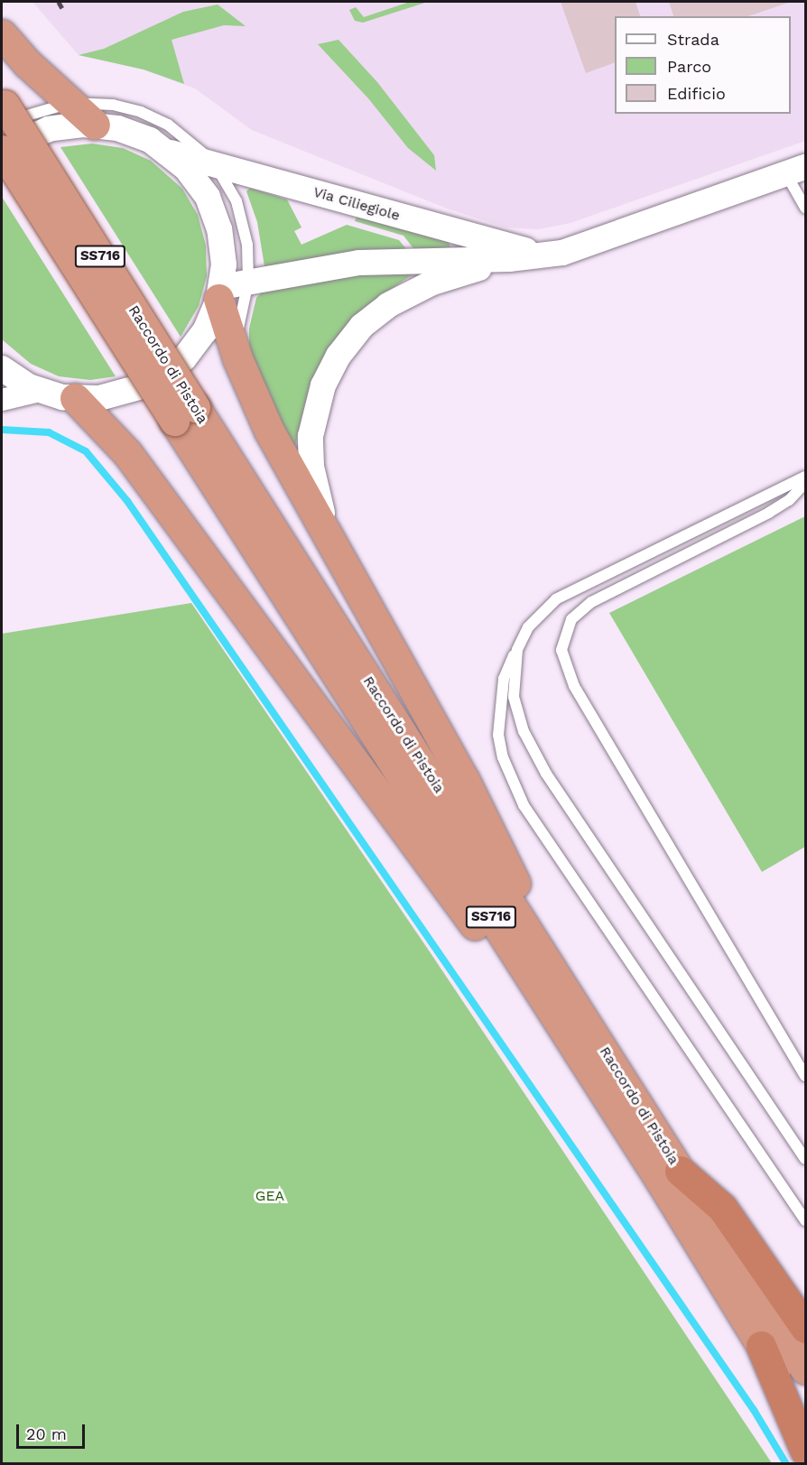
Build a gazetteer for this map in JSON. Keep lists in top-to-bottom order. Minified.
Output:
{"streets":{"highway":["SS716","Raccordo di Pistoia"],"street":["Via Ciliegiole"]},"crossings":[["Via Ciliegiole","Raccordo di Pistoia"]],"parks":["GEA"],"legend":["Strada","Parco","Edificio"],"scale_bar":"20 m"}
